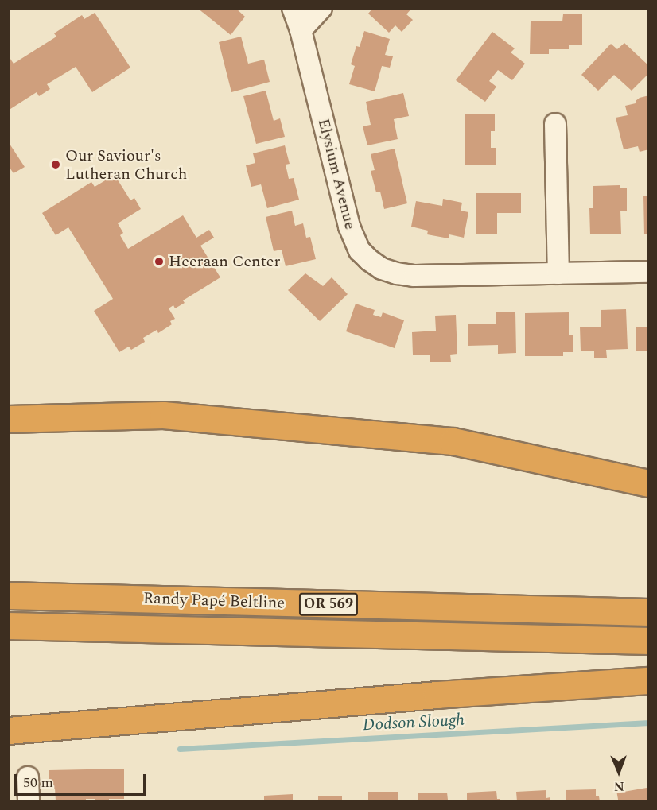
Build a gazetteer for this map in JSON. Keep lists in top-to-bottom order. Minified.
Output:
{"streets":{"highway":["Randy Papé Beltline","OR 569"],"street":["Elysium Avenue"]},"water":["Dodson Slough"],"places":["Our Saviour's Lutheran Church","Heeraan Center"],"scale_bar":"50 m","north":"bottom"}
